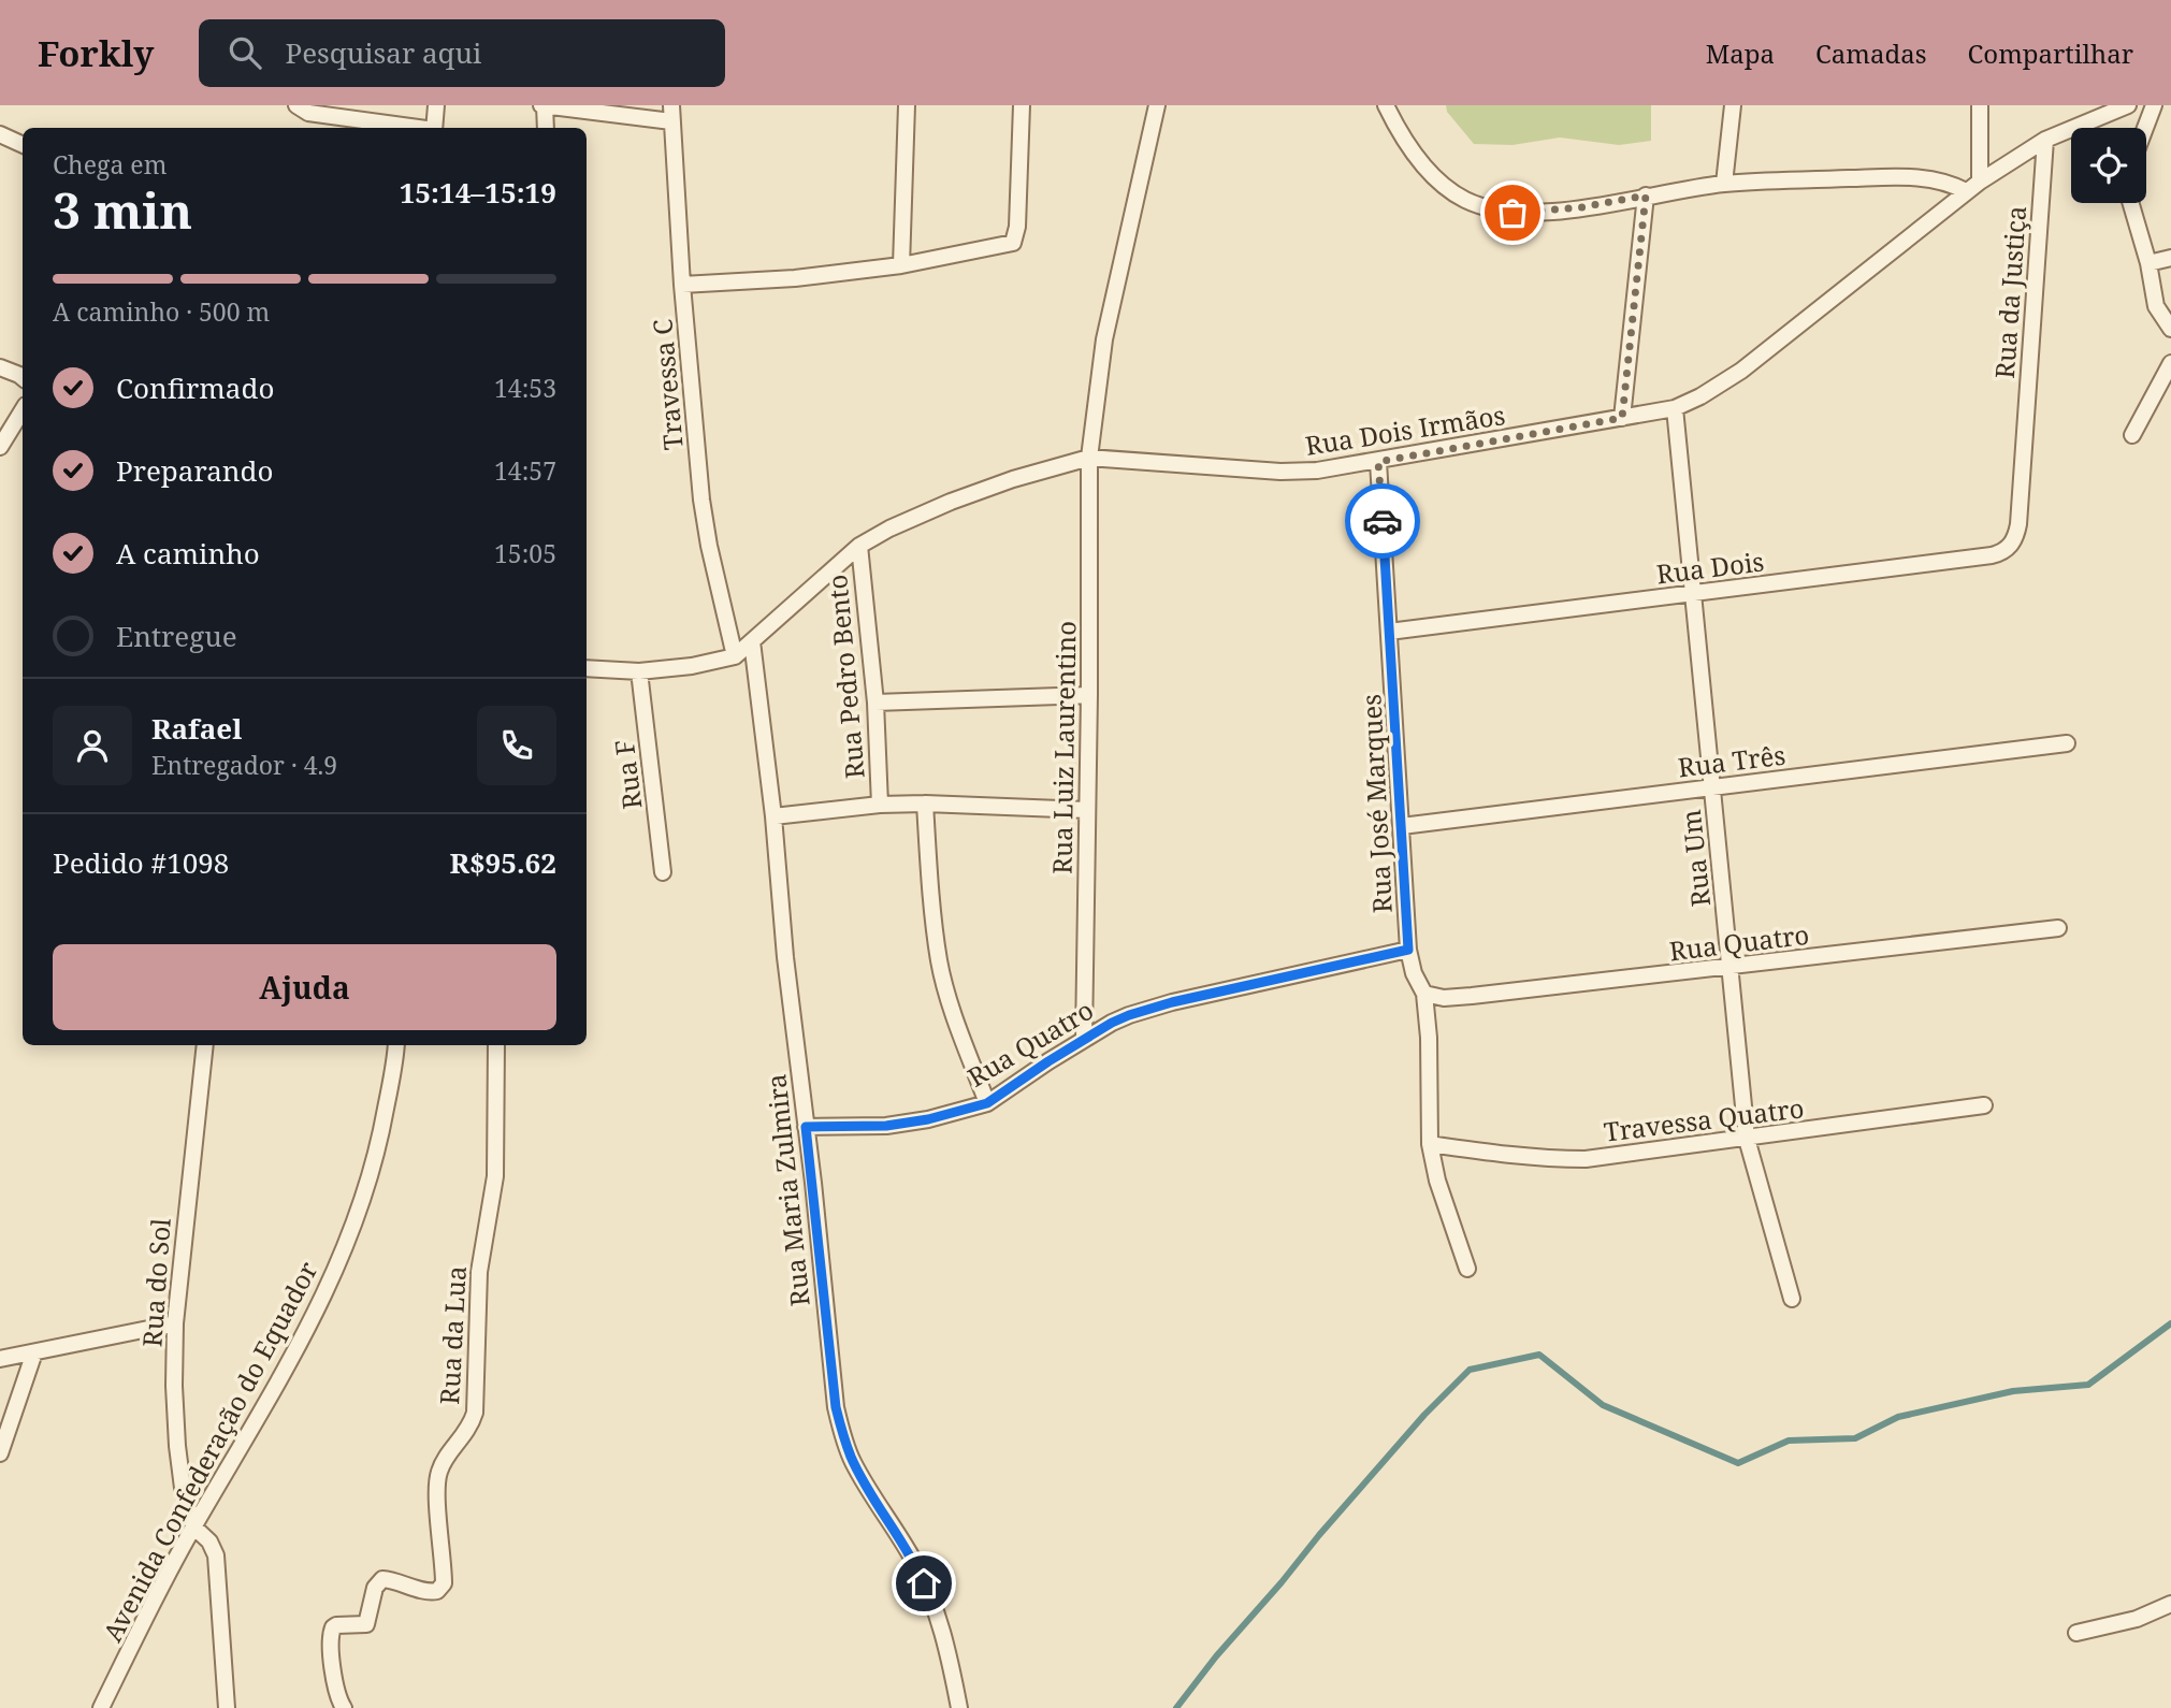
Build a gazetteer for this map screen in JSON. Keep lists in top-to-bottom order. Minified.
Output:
{"streets":{"street":["Rua da Justiça","Travessa C","Rua Dois Irmãos","Rua Dois","Rua Pedro Bento","Rua Luiz Laurentino","Rua Três","Rua F","Rua José Marques","Rua Um","Rua Quatro","Travessa Quatro","Rua Maria Zulmira","Rua do Sol","Rua da Lua","Avenida Confederação do Equador"]},"crossings":[["Rua da Justiça","Rua Dois Irmãos"],["Rua da Justiça","Rua Dois"],["Travessa C","Rua Dois Irmãos"],["Rua Dois Irmãos","Rua Pedro Bento"],["Rua Dois Irmãos","Rua Luiz Laurentino"],["Rua Dois Irmãos","Rua F"],["Rua Dois Irmãos","Rua José Marques"],["Rua Dois Irmãos","Rua Um"],["Rua Dois Irmãos","Rua Maria Zulmira"],["Rua Dois","Rua José Marques"],["Rua Dois","Rua Um"],["Rua Luiz Laurentino","Rua Quatro"],["Rua Três","Rua José Marques"],["Rua Três","Rua Um"],["Rua José Marques","Rua Quatro"],["Rua José Marques","Travessa Quatro"],["Rua Um","Rua Quatro"],["Rua Um","Travessa Quatro"],["Rua Quatro","Rua Maria Zulmira"],["Rua do Sol","Avenida Confederação do Equador"]],"page":{"header":"Forkly","search":"Pesquisar aqui","nav":["Mapa","Camadas","Compartilhar"],"heading":["3 min","Chega em","15:14–15:19"],"panel":["Rafael","Entregador · 4.9","Pedido #1098","R$95.62"],"bar":"A caminho · 500 m","list":[["Confirmado","14:53"],["Preparando","14:57"],["A caminho","15:05"],"Entregue"],"buttons":"Ajuda"}}
